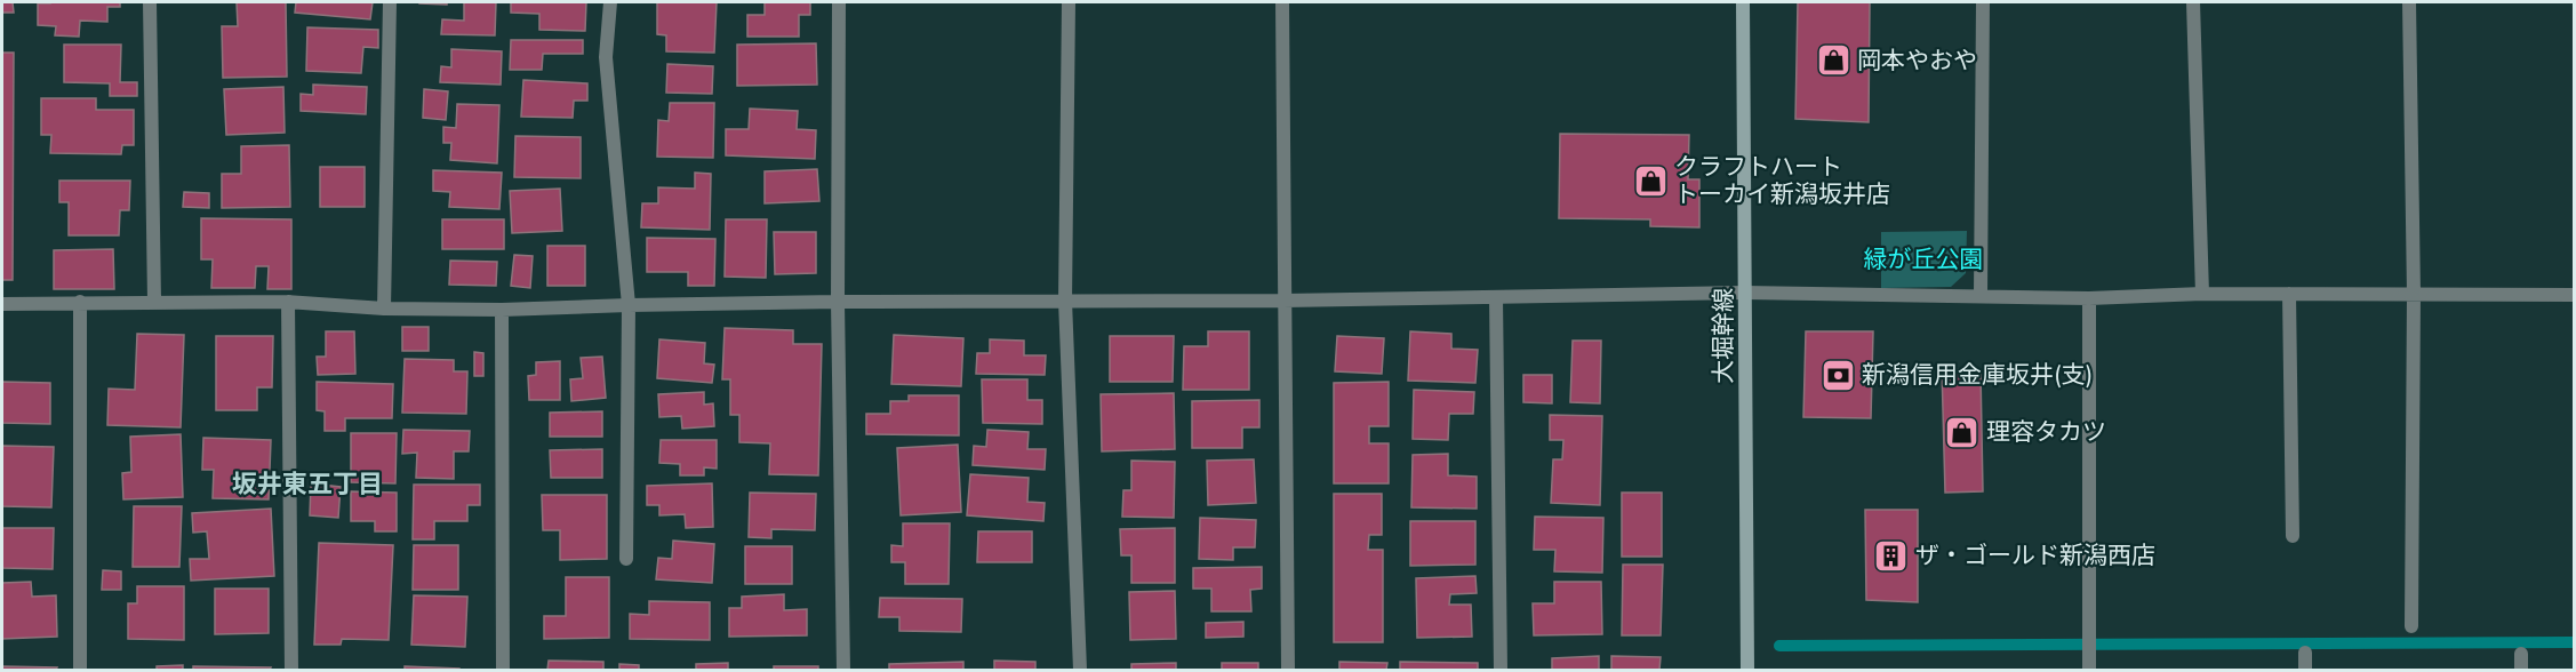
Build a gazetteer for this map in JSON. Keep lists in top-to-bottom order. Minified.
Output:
{"streets":{"street":["大堀幹線"]},"districts":["坂井東五丁目"],"parks":["緑が丘公園"],"places":{"shop":["岡本やおや","クラフトハート トーカイ新潟坂井店","理容タカツ"],"bank":["新潟信用金庫坂井(支)"],"building":["ザ・ゴールド新潟西店"]}}
